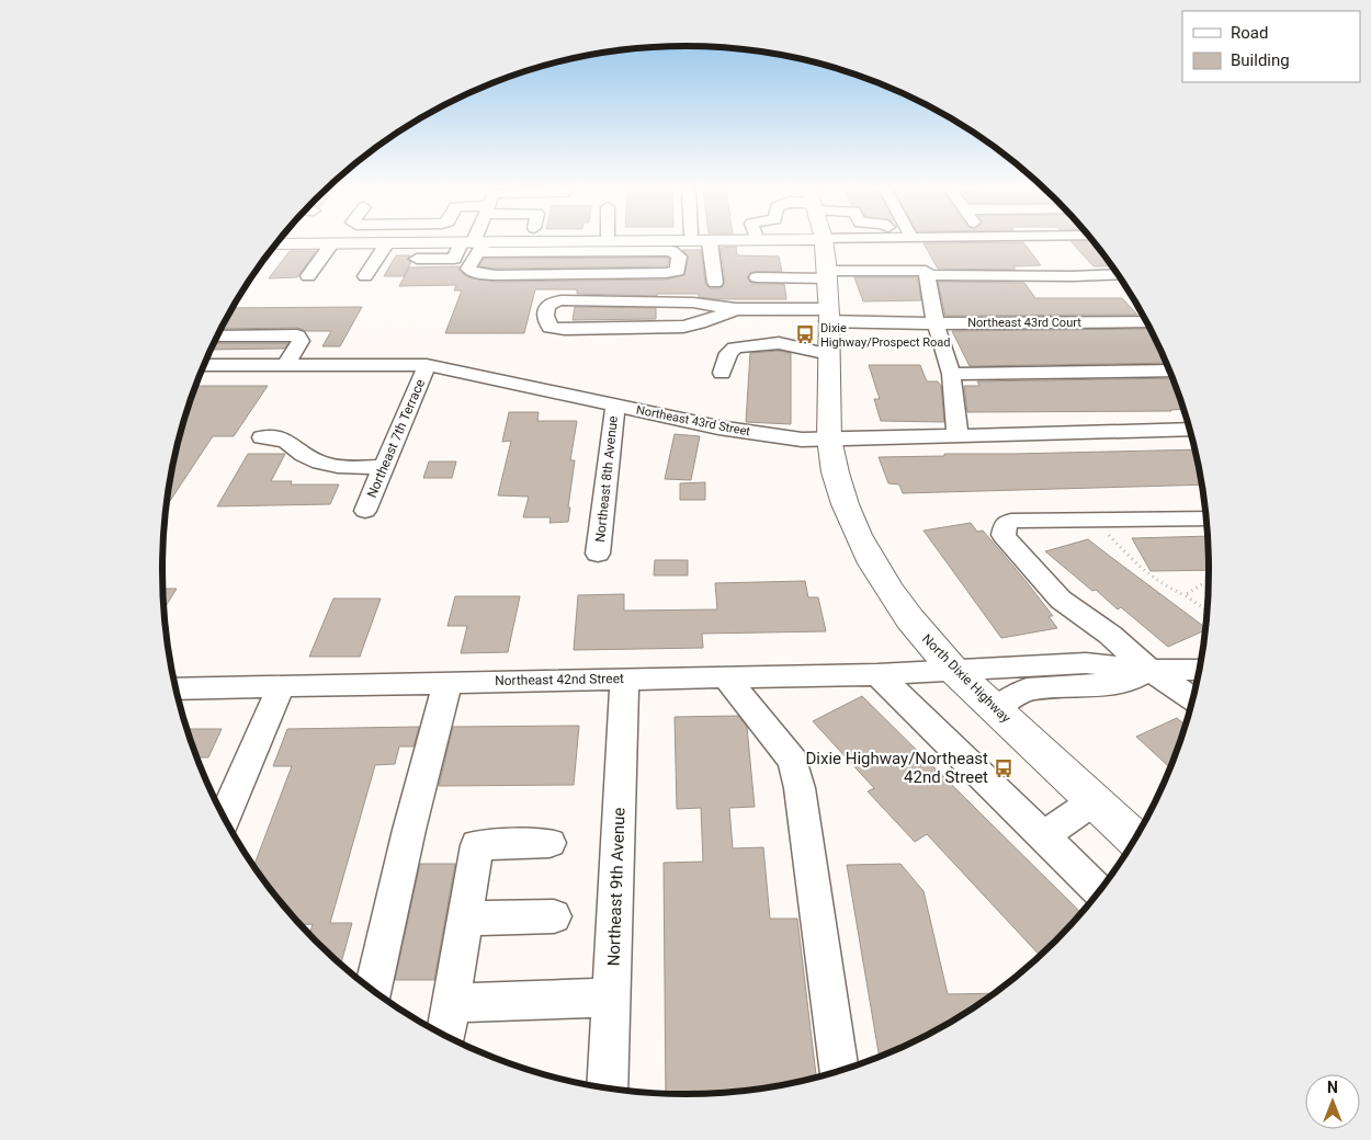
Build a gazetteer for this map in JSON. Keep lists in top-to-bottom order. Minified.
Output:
{"streets":{"main road":["North Dixie Highway"],"street":["Northeast 43rd Court","Northeast 43rd Street","Northeast 7th Terrace","Northeast 8th Avenue","Northeast 42nd Street","Northeast 9th Avenue"]},"crossings":[["Northeast 43rd Court","North Dixie Highway"],["Northeast 43rd Street","Northeast 7th Terrace"],["Northeast 43rd Street","Northeast 8th Avenue"],["Northeast 43rd Street","North Dixie Highway"],["North Dixie Highway","Northeast 42nd Street"],["Northeast 42nd Street","Northeast 9th Avenue"]],"places":{"bus stop":["Dixie Highway/Prospect Road","Dixie Highway/Northeast 42nd Street"]},"legend":["Road","Building"],"north":"top"}
